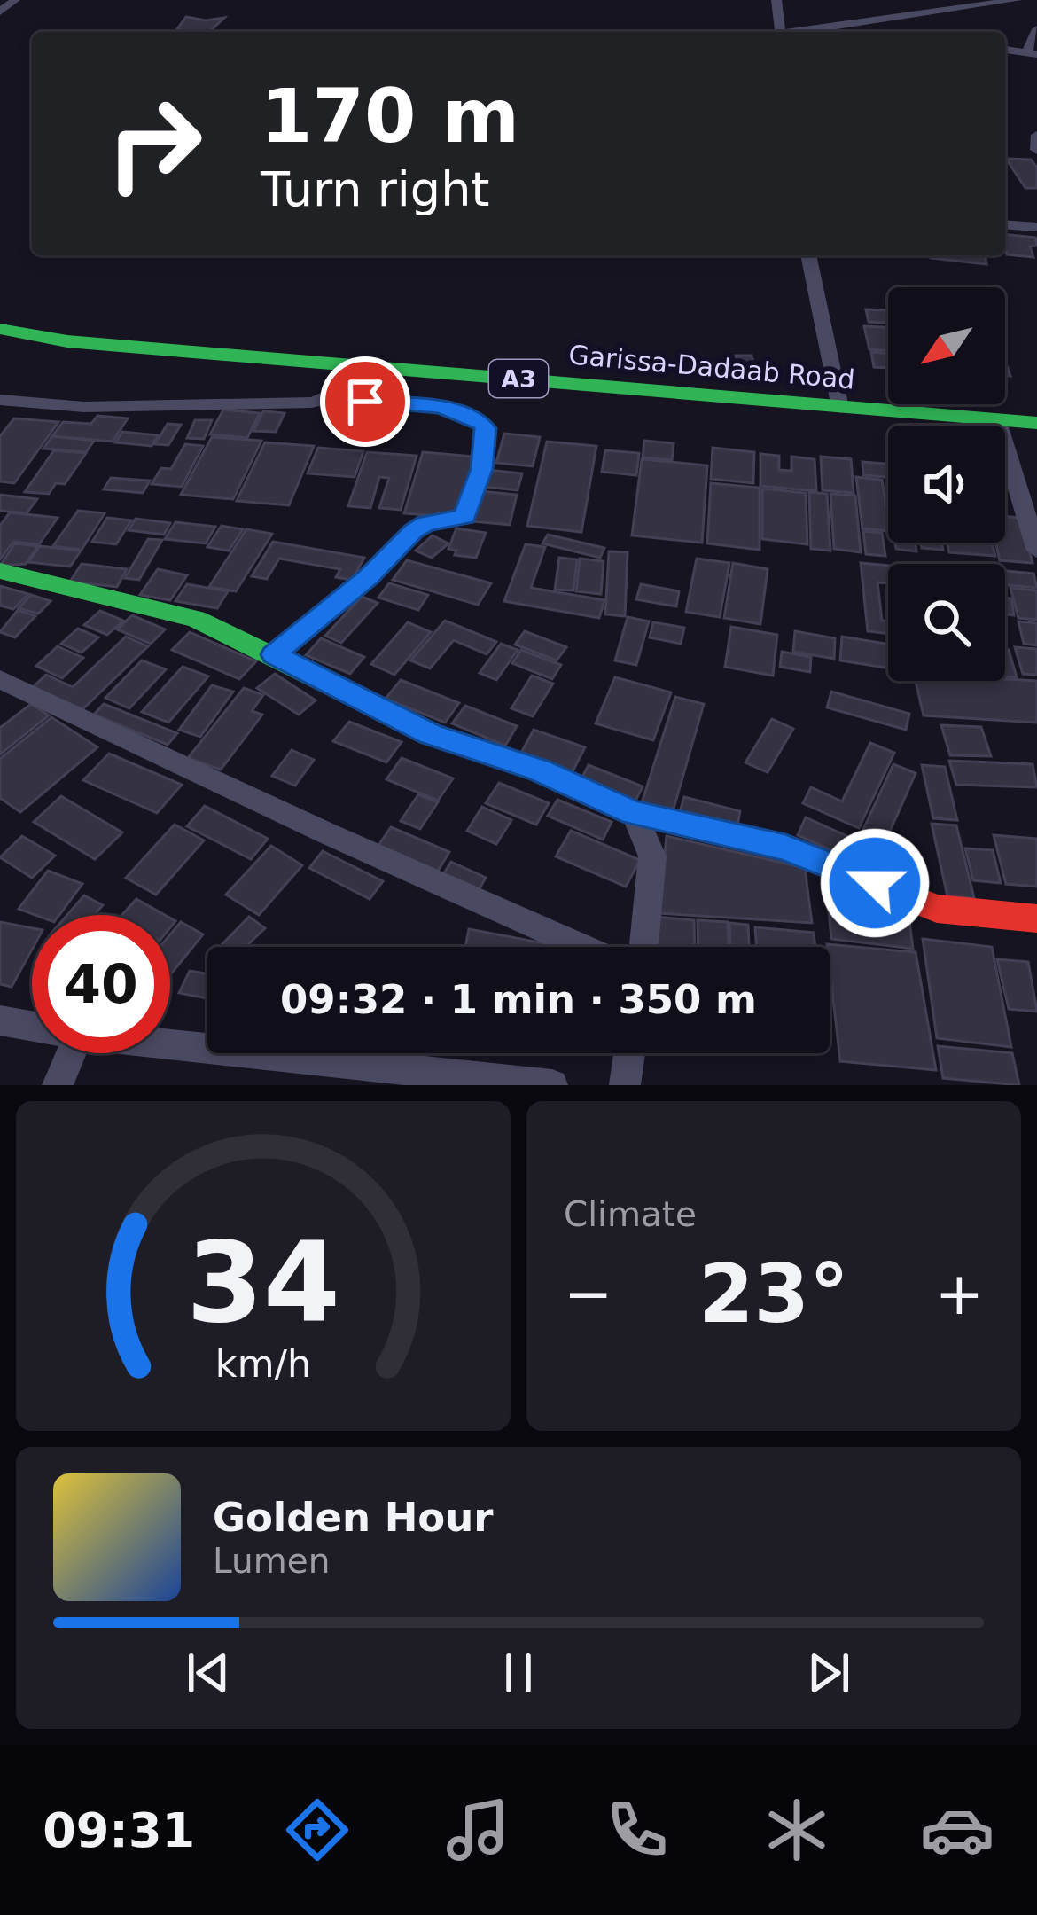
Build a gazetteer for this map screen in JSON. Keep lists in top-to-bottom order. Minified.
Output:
{"streets":{"main road":["Garissa-Dadaab Road","A3"]},"north":"bottom left","page":{"turn":["170 m","Turn right"],"limit":"40","trip":"09:32 · 1 min · 350 m","tile":"Climate","heat":["−","23°","+"],"song":["Golden Hour","Lumen"],"tabs":"09:31","gauge":["34","km/h"]}}
